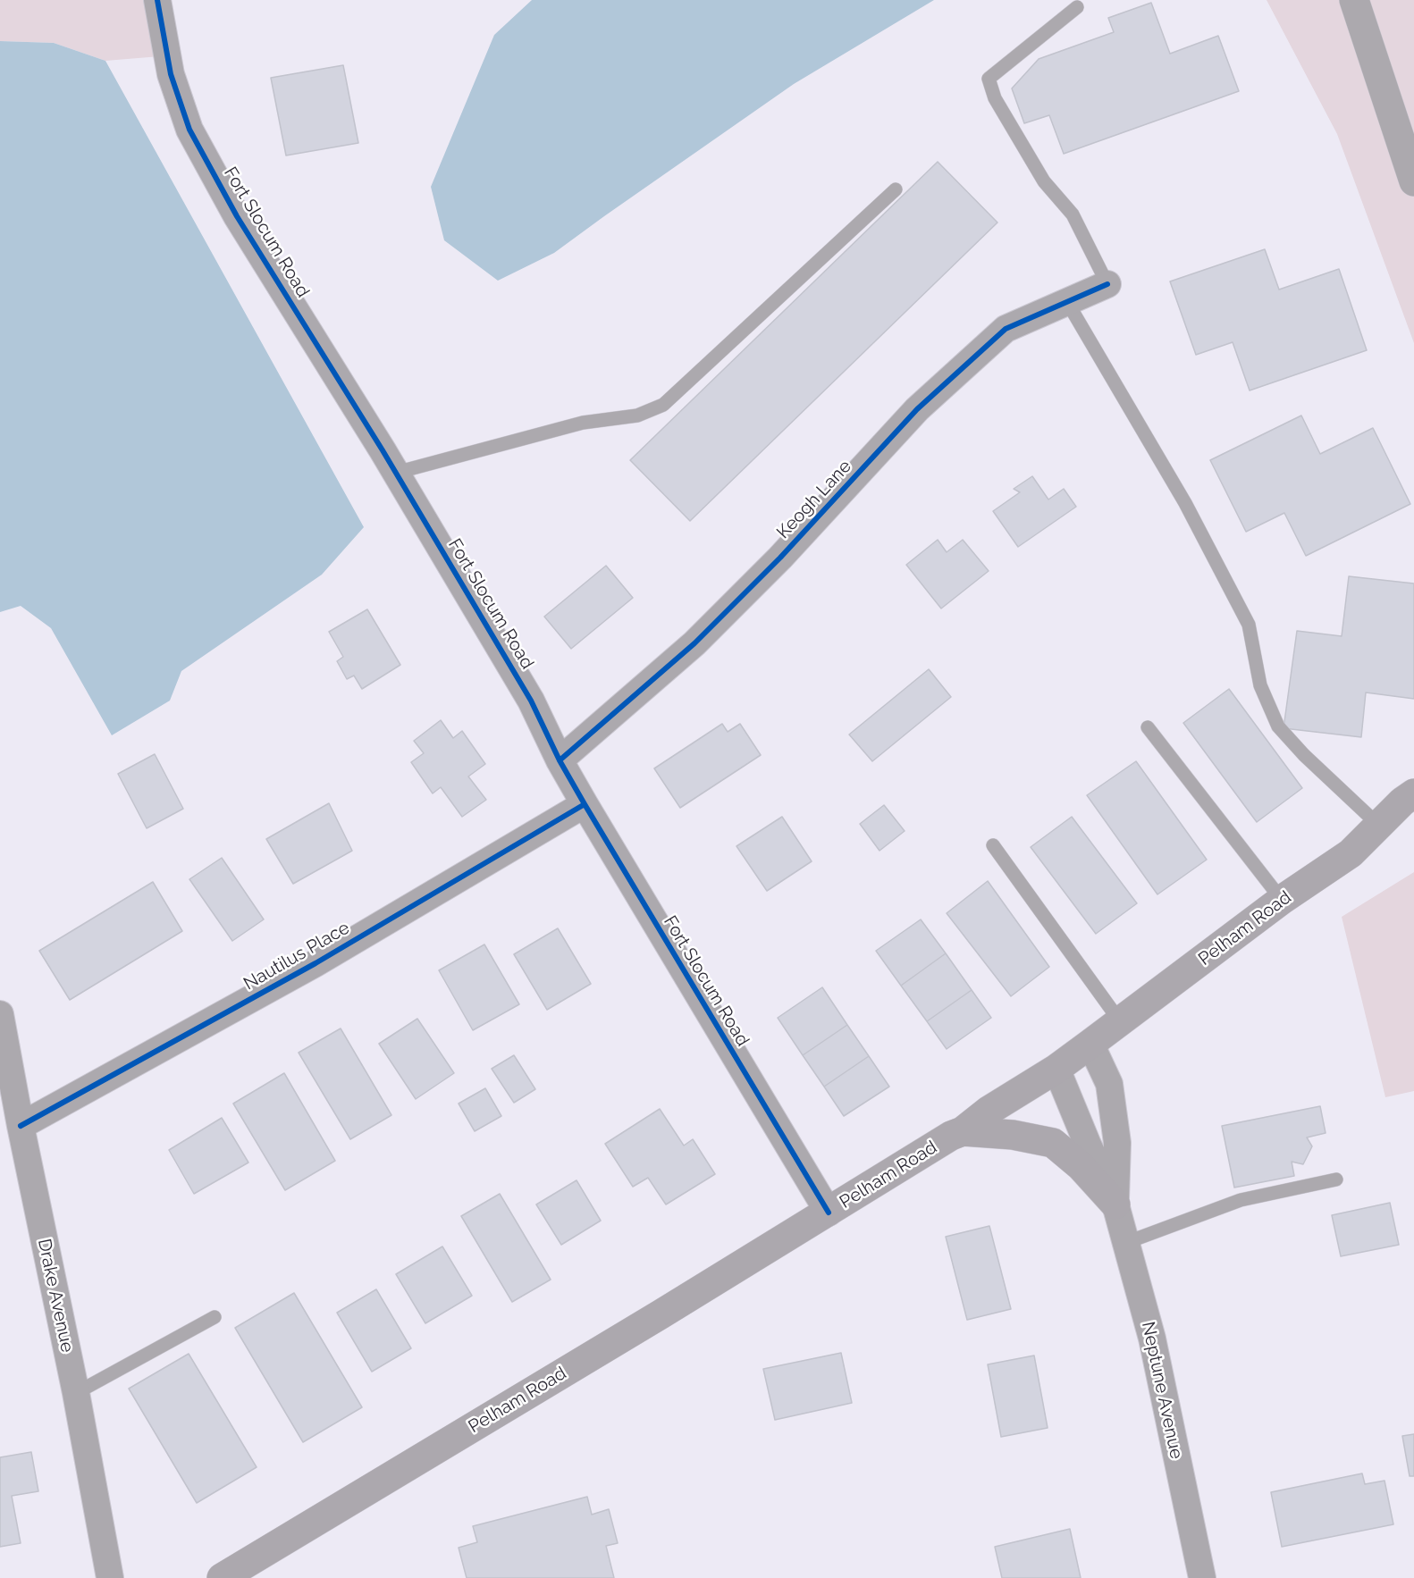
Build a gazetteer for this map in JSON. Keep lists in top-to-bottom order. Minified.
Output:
{"streets":{"main road":["Pelham Road"],"street":["Fort Slocum Road","Keogh Lane","Nautilus Place","Drake Avenue","Neptune Avenue"]},"crossings":[["Fort Slocum Road","Keogh Lane"],["Fort Slocum Road","Pelham Road"],["Fort Slocum Road","Nautilus Place"],["Pelham Road","Neptune Avenue"],["Nautilus Place","Drake Avenue"]]}
